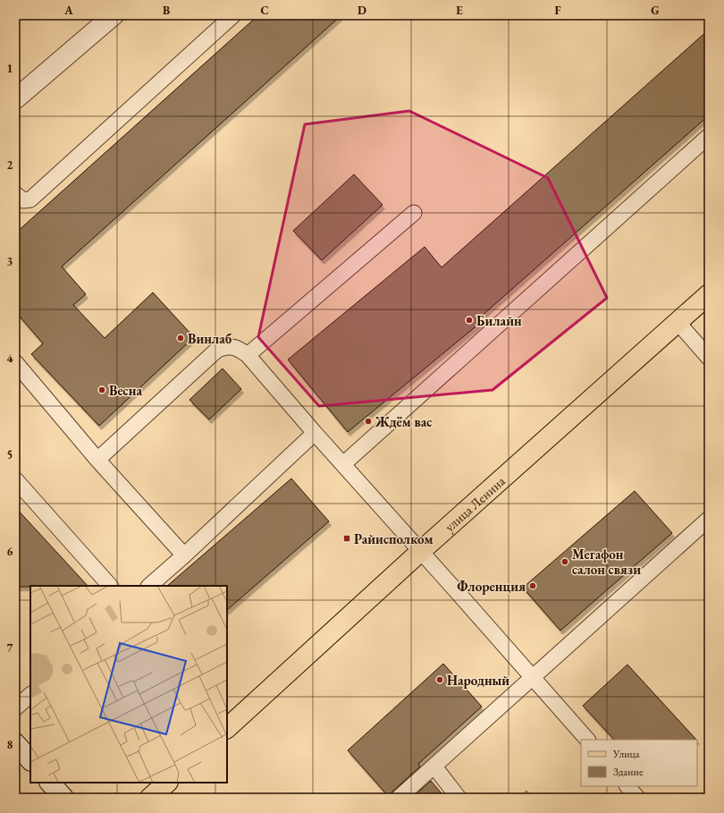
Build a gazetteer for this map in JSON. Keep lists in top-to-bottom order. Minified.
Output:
{"streets":{"main road":["улица Ленина"]},"places":{"other":["Билайн","Винлаб","Весна","Ждём вас","Мегафон салон связи","Флоренция","Народный"],"transit":["Райисполком"]},"legend":["Улица","Здание"],"grid":{"columns":["A","B","C","D","E","F","G"],"rows":["1","2","3","4","5","6","7","8"]}}
